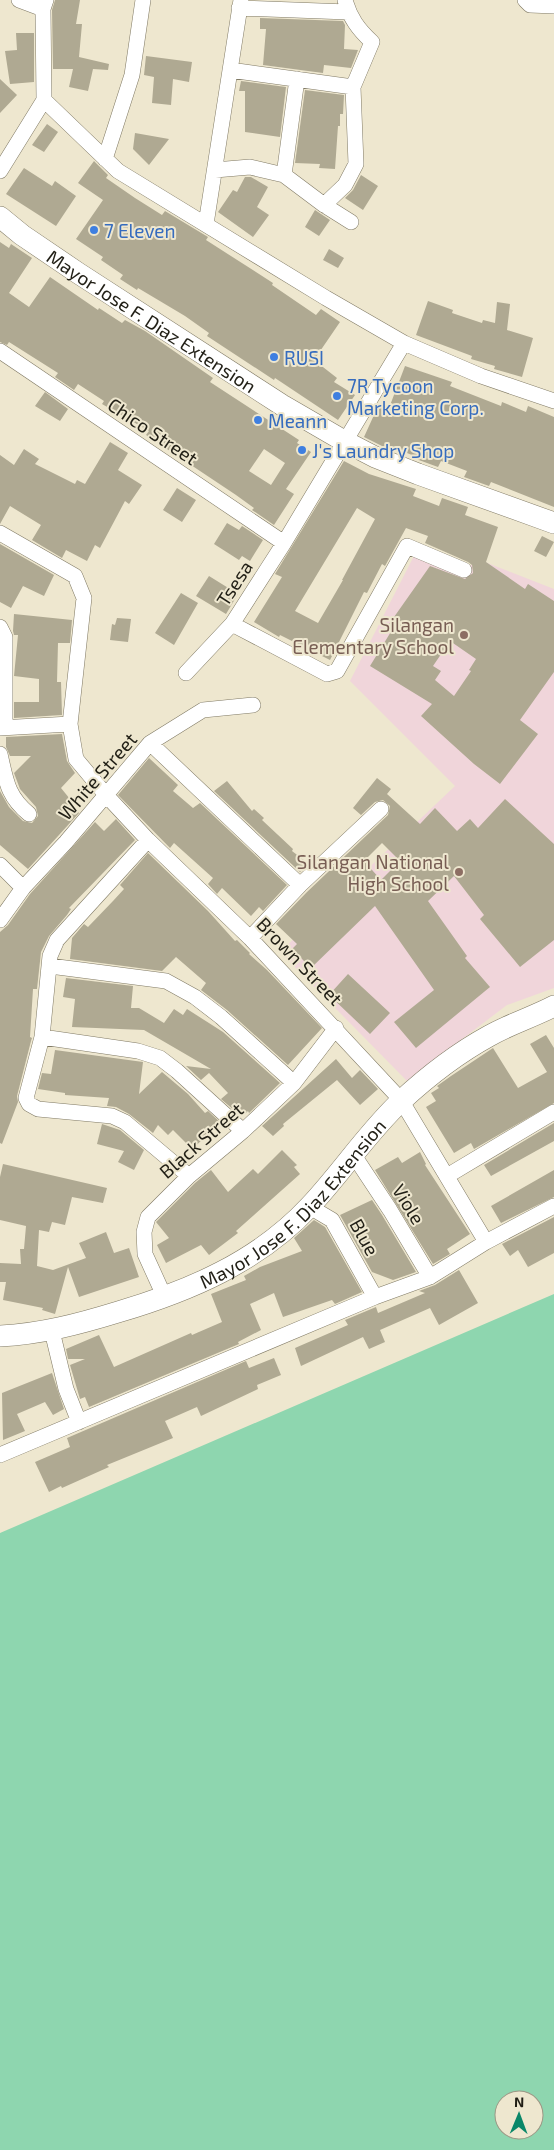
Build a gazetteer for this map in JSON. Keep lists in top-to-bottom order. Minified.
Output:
{"streets":{"street":["Mayor Jose F. Diaz Extension","Chico Street","Tsesa","White Street","Brown Street","Black Street","Viole","Blue"]},"crossings":[["Mayor Jose F. Diaz Extension","Tsesa"],["Mayor Jose F. Diaz Extension","Brown Street"],["Mayor Jose F. Diaz Extension","Black Street"],["Mayor Jose F. Diaz Extension","Viole"],["Mayor Jose F. Diaz Extension","Blue"],["Chico Street","Tsesa"],["White Street","Brown Street"],["Brown Street","Black Street"]],"places":["7 Eleven","RUSI","7R Tycoon Marketing Corp.","Meann","J's Laundry Shop","Silangan Elementary School","Silangan National High School"],"north":"top"}
